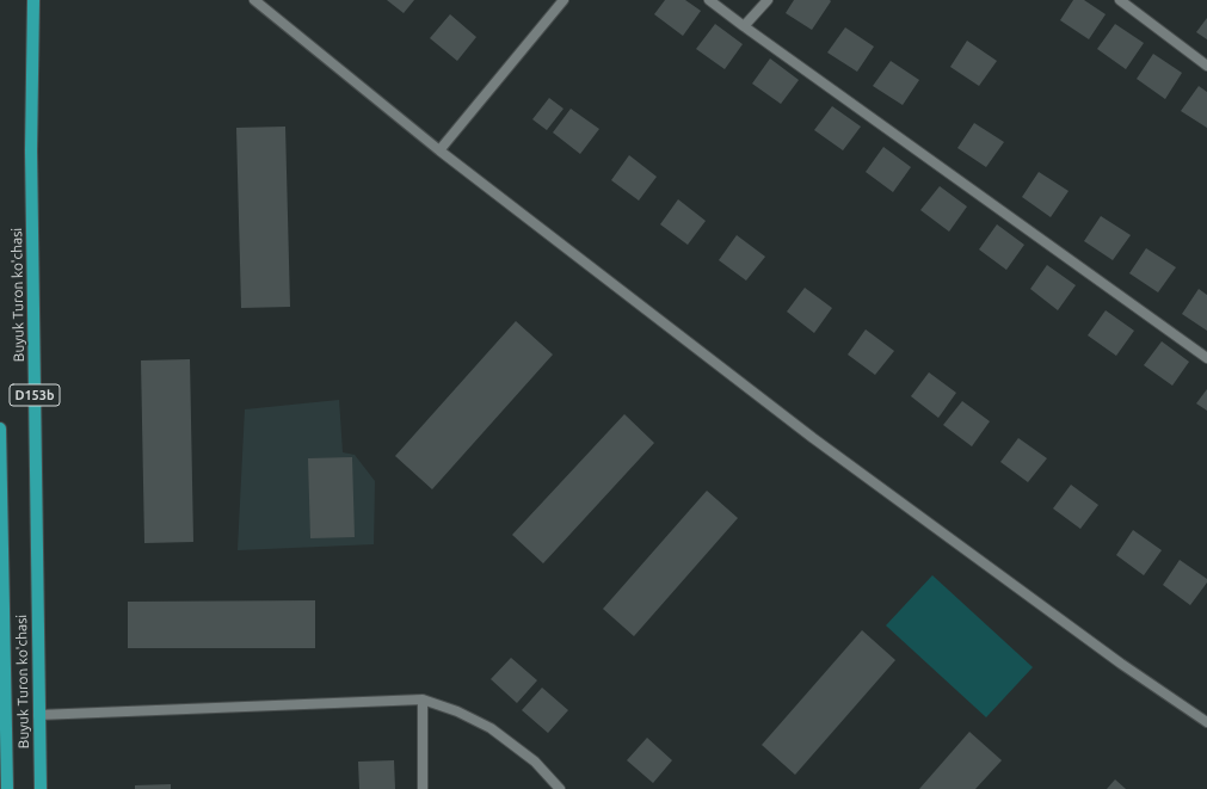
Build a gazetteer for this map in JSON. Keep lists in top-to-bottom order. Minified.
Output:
{"streets":{"main road":["Buyuk Turon ko'chasi","D153b"]}}
